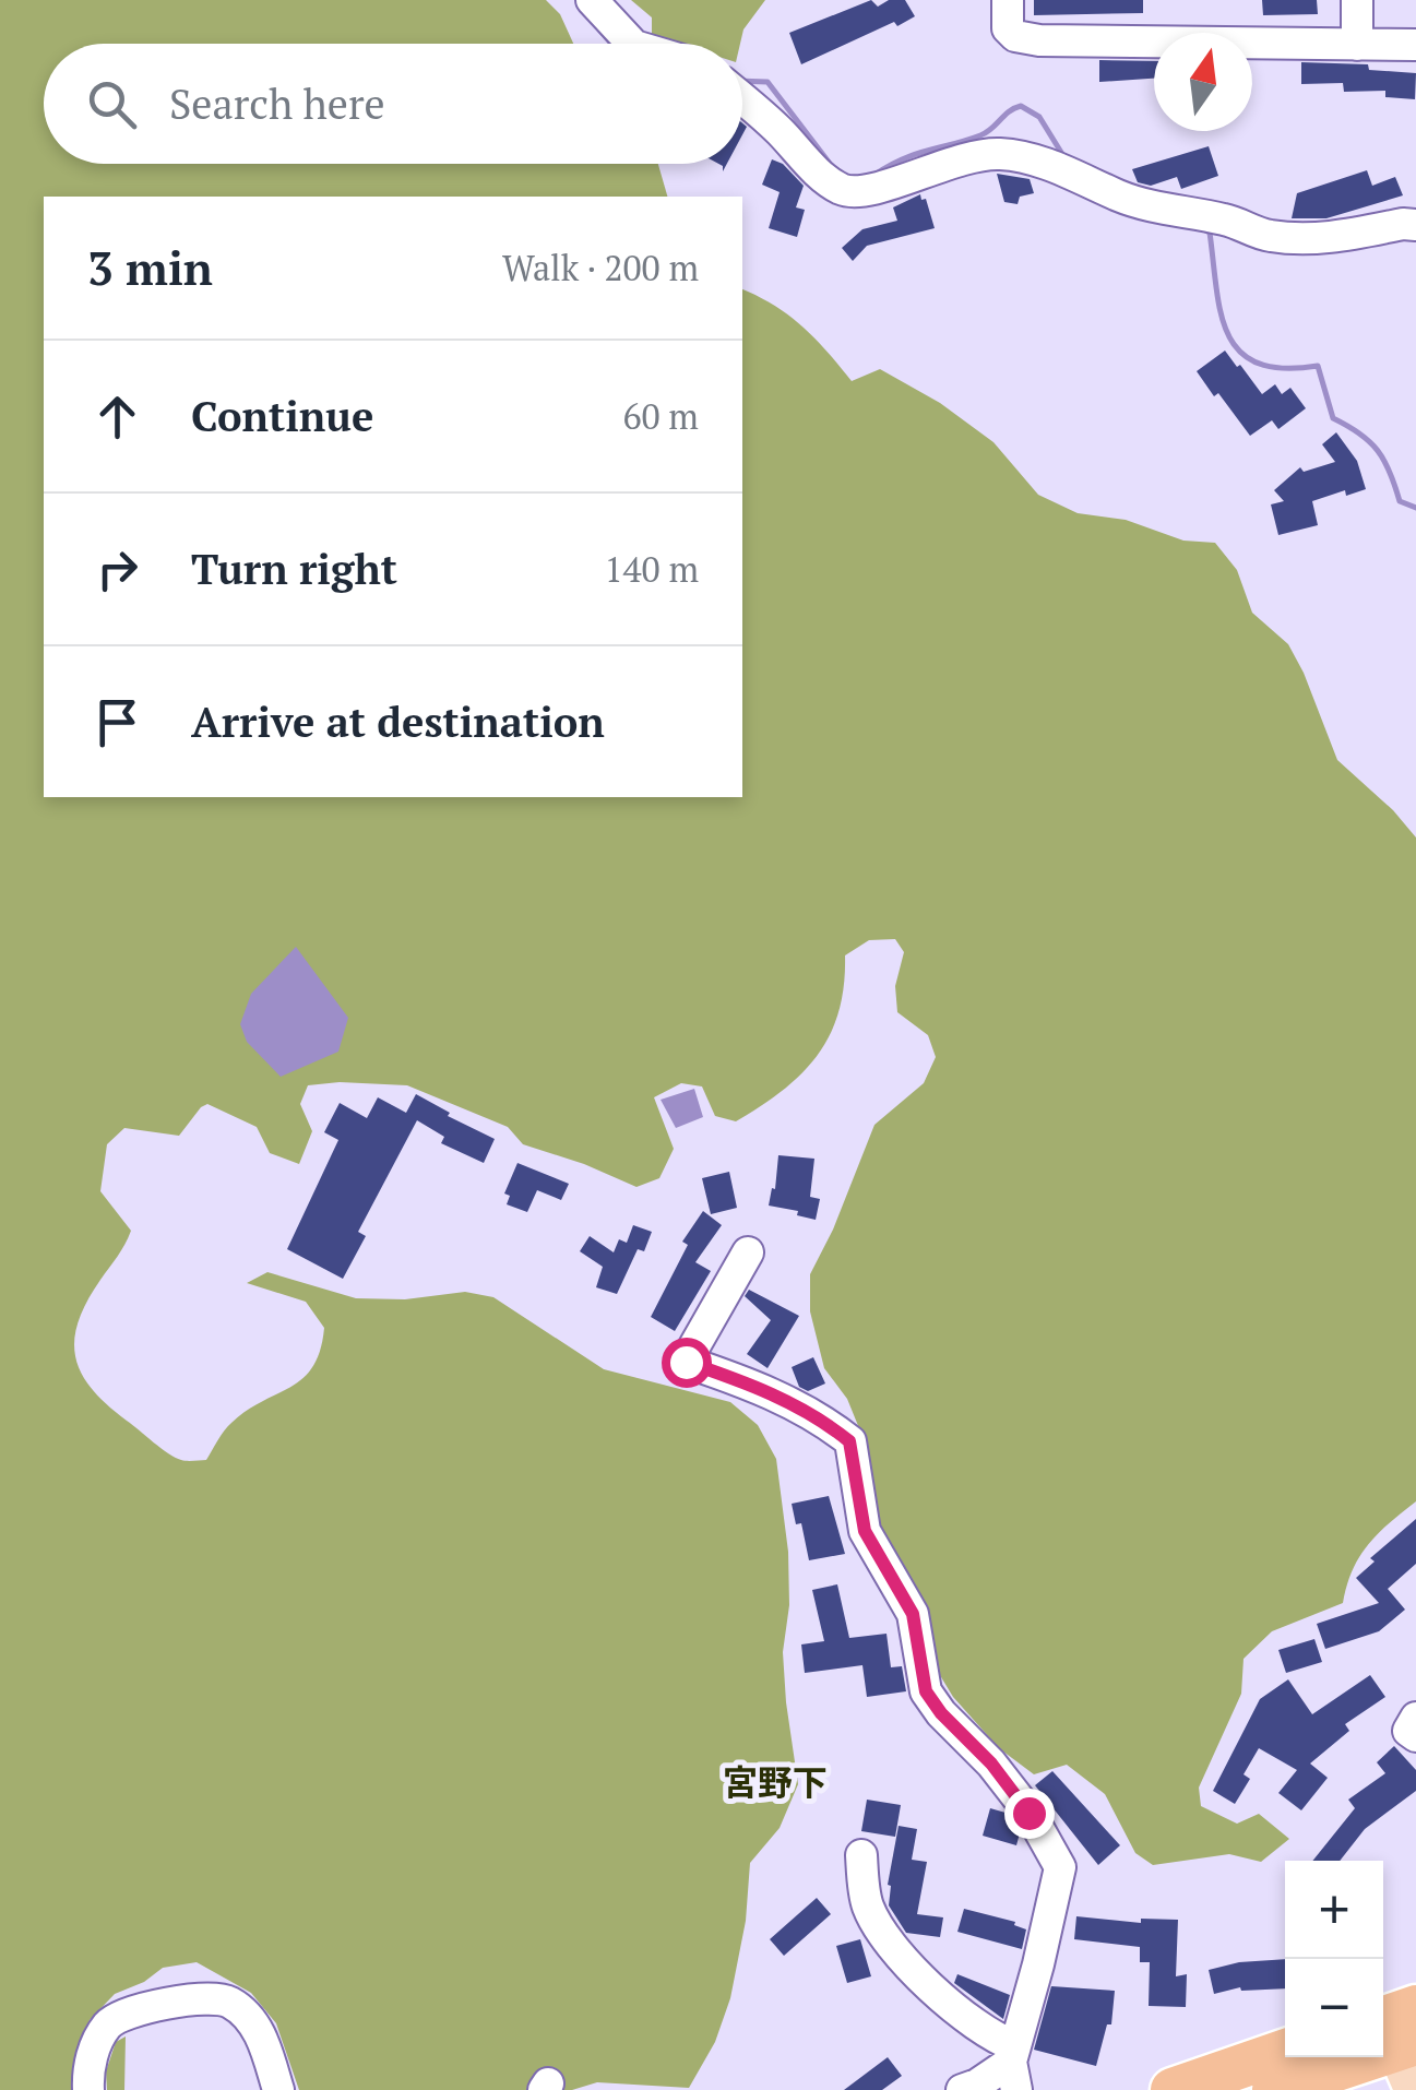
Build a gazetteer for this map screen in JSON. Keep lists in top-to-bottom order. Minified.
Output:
{"districts":["宮野下"],"north":"top","page":{"search":"Search here","heading":["3 min","Walk · 200 m"],"list":[["Continue","60 m"],["Turn right","140 m"],"Arrive at destination"],"map_buttons":["+","−"]}}
